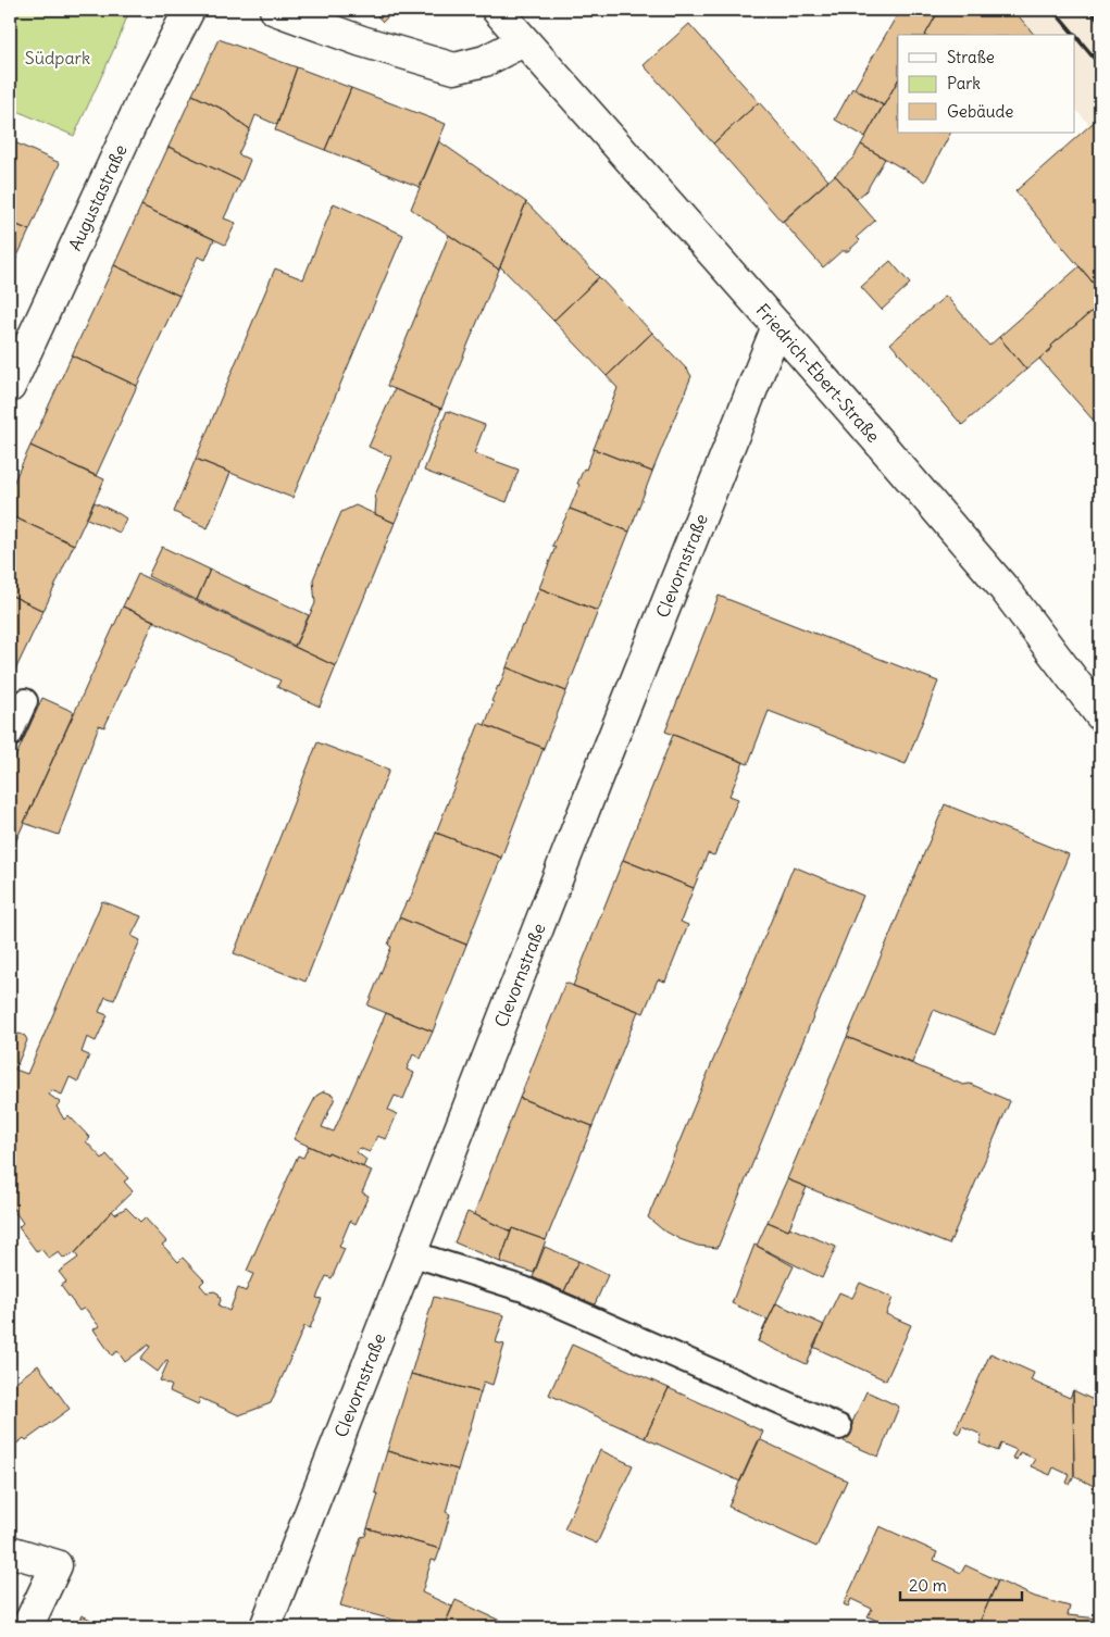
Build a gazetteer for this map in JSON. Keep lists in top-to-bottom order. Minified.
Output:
{"streets":{"street":["Augustastraße","Friedrich-Ebert-Straße","Clevornstraße"]},"crossings":[["Friedrich-Ebert-Straße","Clevornstraße"]],"parks":["Südpark"],"legend":["Straße","Park","Gebäude"],"scale_bar":"20 m"}
